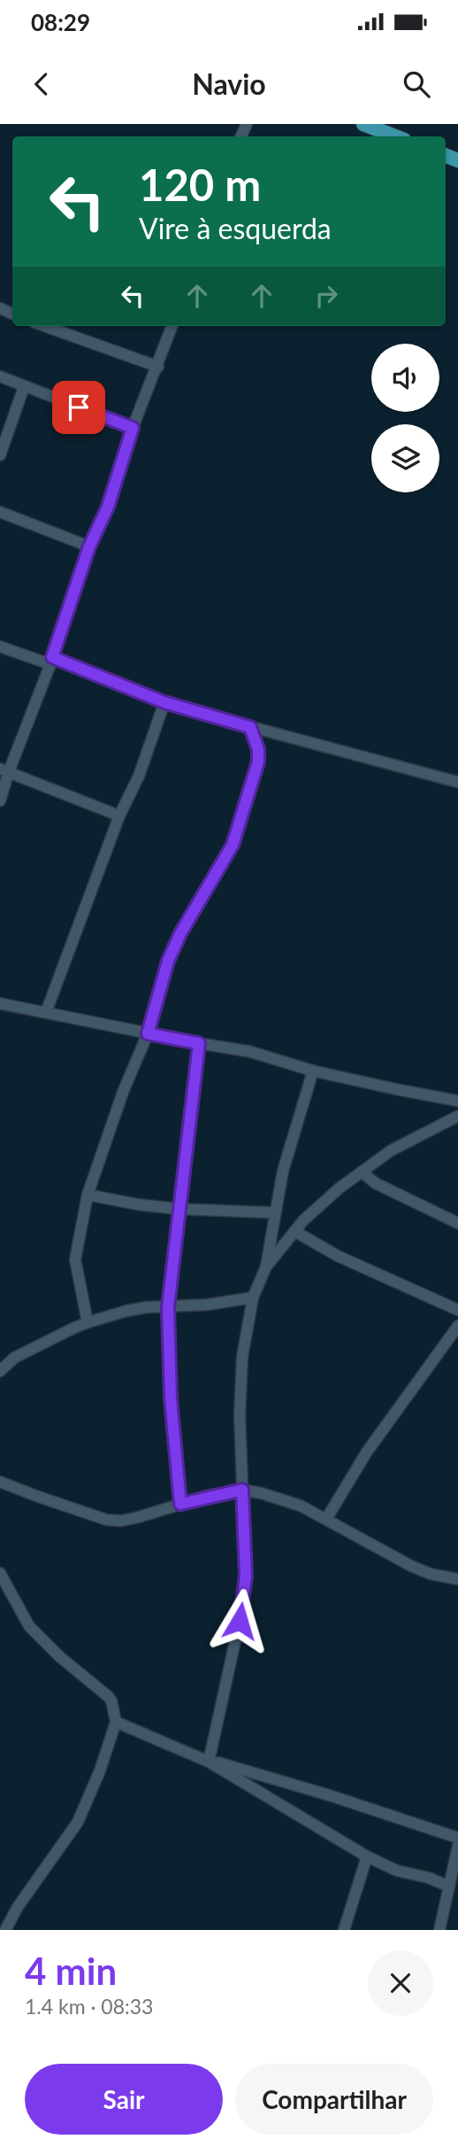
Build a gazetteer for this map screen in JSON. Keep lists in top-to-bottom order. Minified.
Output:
{"page":{"status":"08:29","header":"Navio","turn":["120 m","Vire à esquerda"],"heading":["4 min","1.4 km · 08:33"],"buttons":["Sair","Compartilhar"]}}
